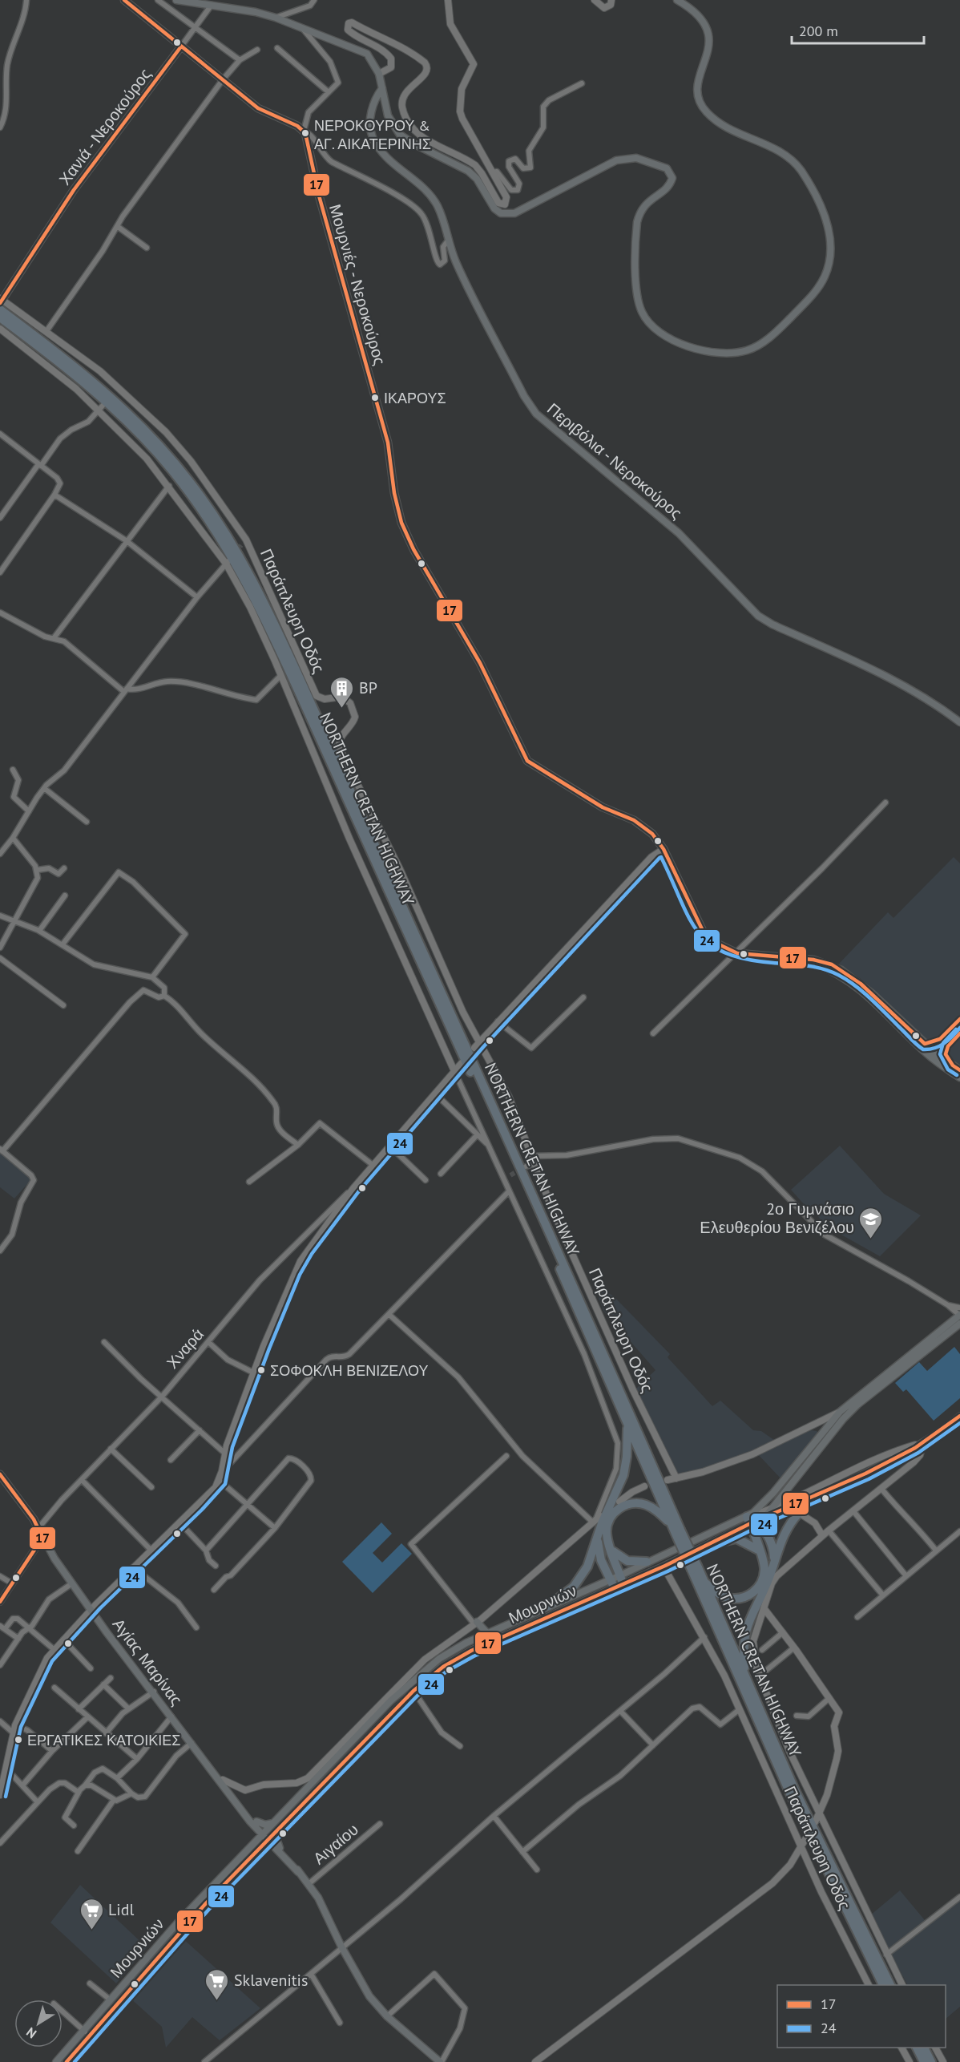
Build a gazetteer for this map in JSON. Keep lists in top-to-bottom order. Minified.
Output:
{"streets":{"highway":["NORTHERN CRETAN HIGHWAY"],"main road":["Χανιά - Νεροκούρος","Μουρνιές - Νεροκούρος","Περιβόλια - Νεροκούρος","Μουρνιών","Αγίας Μαρίνας"],"street":["Παράπλευρη Οδός","Χναρά","Αιγαίου"]},"crossings":[["Χανιά - Νεροκούρος","Παράπλευρη Οδός"],["Χναρά","Αγίας Μαρίνας"],["Μουρνιών","Αγίας Μαρίνας"],["Αγίας Μαρίνας","Αιγαίου"]],"places":{"other":["ΝΕΡΟΚΟΥΡΟΥ & ΑΓ. ΑΙΚΑΤΕΡΙΝΗΣ","ΙΚΑΡΟΥΣ","ΣΟΦΟΚΛΗ ΒΕΝΙΖΕΛΟΥ","ΕΡΓΑΤΙΚΕΣ ΚΑΤΟΙΚΙΕΣ"],"building":["BP"],"school or university":["2ο Γυμνάσιο Ελευθερίου Βενιζέλου"],"supermarket":["Lidl","Sklavenitis"]},"lines":["transit line 17","transit line 24"],"legend":["17","24"],"scale_bar":"200 m","north":"bottom left"}
